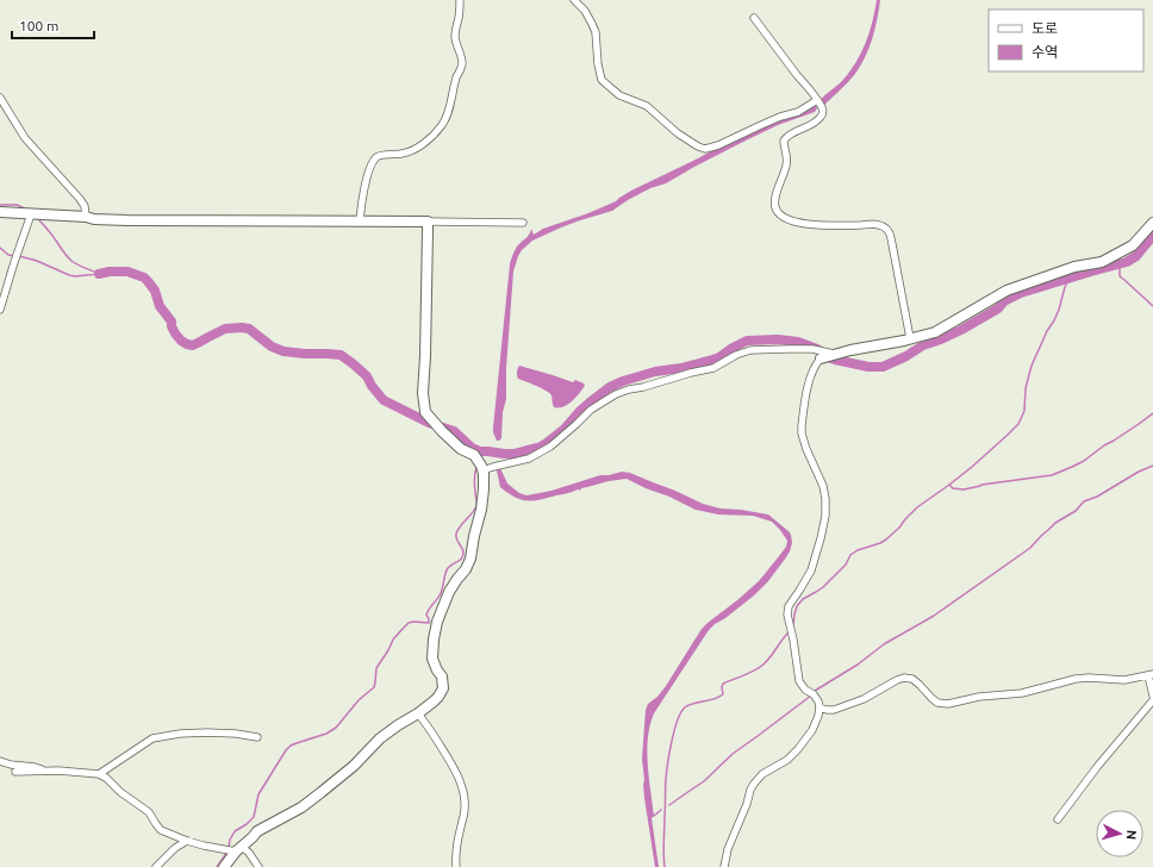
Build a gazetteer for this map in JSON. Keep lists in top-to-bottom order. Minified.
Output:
{"legend":["도로","수역"],"scale_bar":"100 m","north":"right"}
